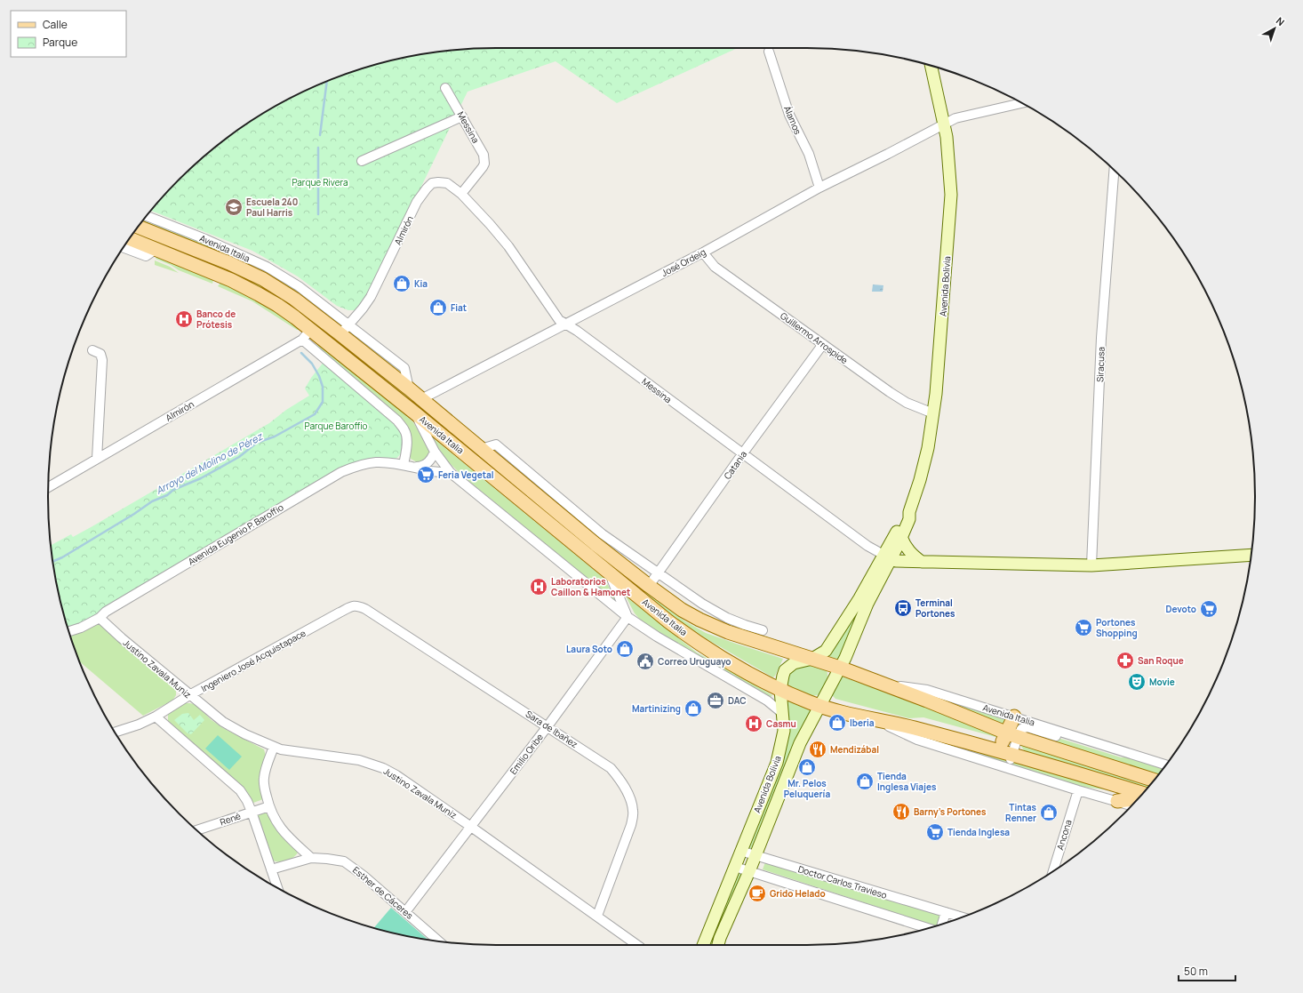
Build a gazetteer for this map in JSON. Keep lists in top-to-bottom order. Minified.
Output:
{"streets":{"main road":["Avenida Italia"],"street":["Álamos","Messina","Almirón","José Ordeig","Avenida Bolivia","Guillermo Arrospide","Siracusa","Catania","Avenida Eugenio P. Baroffio","Ingeniero José Acquistapace","Justino Zavala Muniz","Sara de Ibañez","Emilio Oribe","René","Ancona","Doctor Carlos Travieso","Esther de Cáceres"]},"crossings":[["Álamos","José Ordeig"],["Messina","Almirón"],["Messina","José Ordeig"],["Messina","Avenida Bolivia"],["Messina","Catania"],["Almirón","Avenida Italia"],["Avenida Italia","José Ordeig"],["Avenida Italia","Avenida Bolivia"],["Avenida Italia","Catania"],["Avenida Italia","Avenida Eugenio P. Baroffio"],["Avenida Italia","Emilio Oribe"],["Avenida Italia","Ancona"],["José Ordeig","Avenida Bolivia"],["José Ordeig","Guillermo Arrospide"],["Avenida Bolivia","Guillermo Arrospide"],["Avenida Bolivia","Doctor Carlos Travieso"],["Guillermo Arrospide","Catania"],["Avenida Eugenio P. Baroffio","Justino Zavala Muniz"],["Ingeniero José Acquistapace","Justino Zavala Muniz"],["Ingeniero José Acquistapace","Sara de Ibañez"],["Justino Zavala Muniz","Sara de Ibañez"],["Justino Zavala Muniz","Emilio Oribe"],["Sara de Ibañez","Emilio Oribe"],["Emilio Oribe","Esther de Cáceres"]],"water":["Arroyo del Molino de Pérez"],"parks":["Parque Rivera","Parque Baroffio"],"places":{"school or university":["Escuela 240 Paul Harris"],"shop":["Kia","Fiat","Laura Soto","Martinizing","Iberia","Mr. Pelos Peluquería","Tienda Inglesa Viajes","Tintas Renner"],"hospital":["Banco de Prótesis","Laboratorios Caillon & Hamonet","Casmu"],"supermarket":["Feria Vegetal","Devoto","Portones Shopping","Tienda Inglesa"],"bus stop":["Terminal Portones"],"pharmacy":["San Roque"],"public building":["Correo Uruguayo"],"theatre":["Movie"],"office":["DAC"],"restaurant":["Mendizábal","Barny's Portones"],"cafe":["Grido Helado"]},"legend":["Calle","Parque"],"scale_bar":"50 m","north":"top right"}
